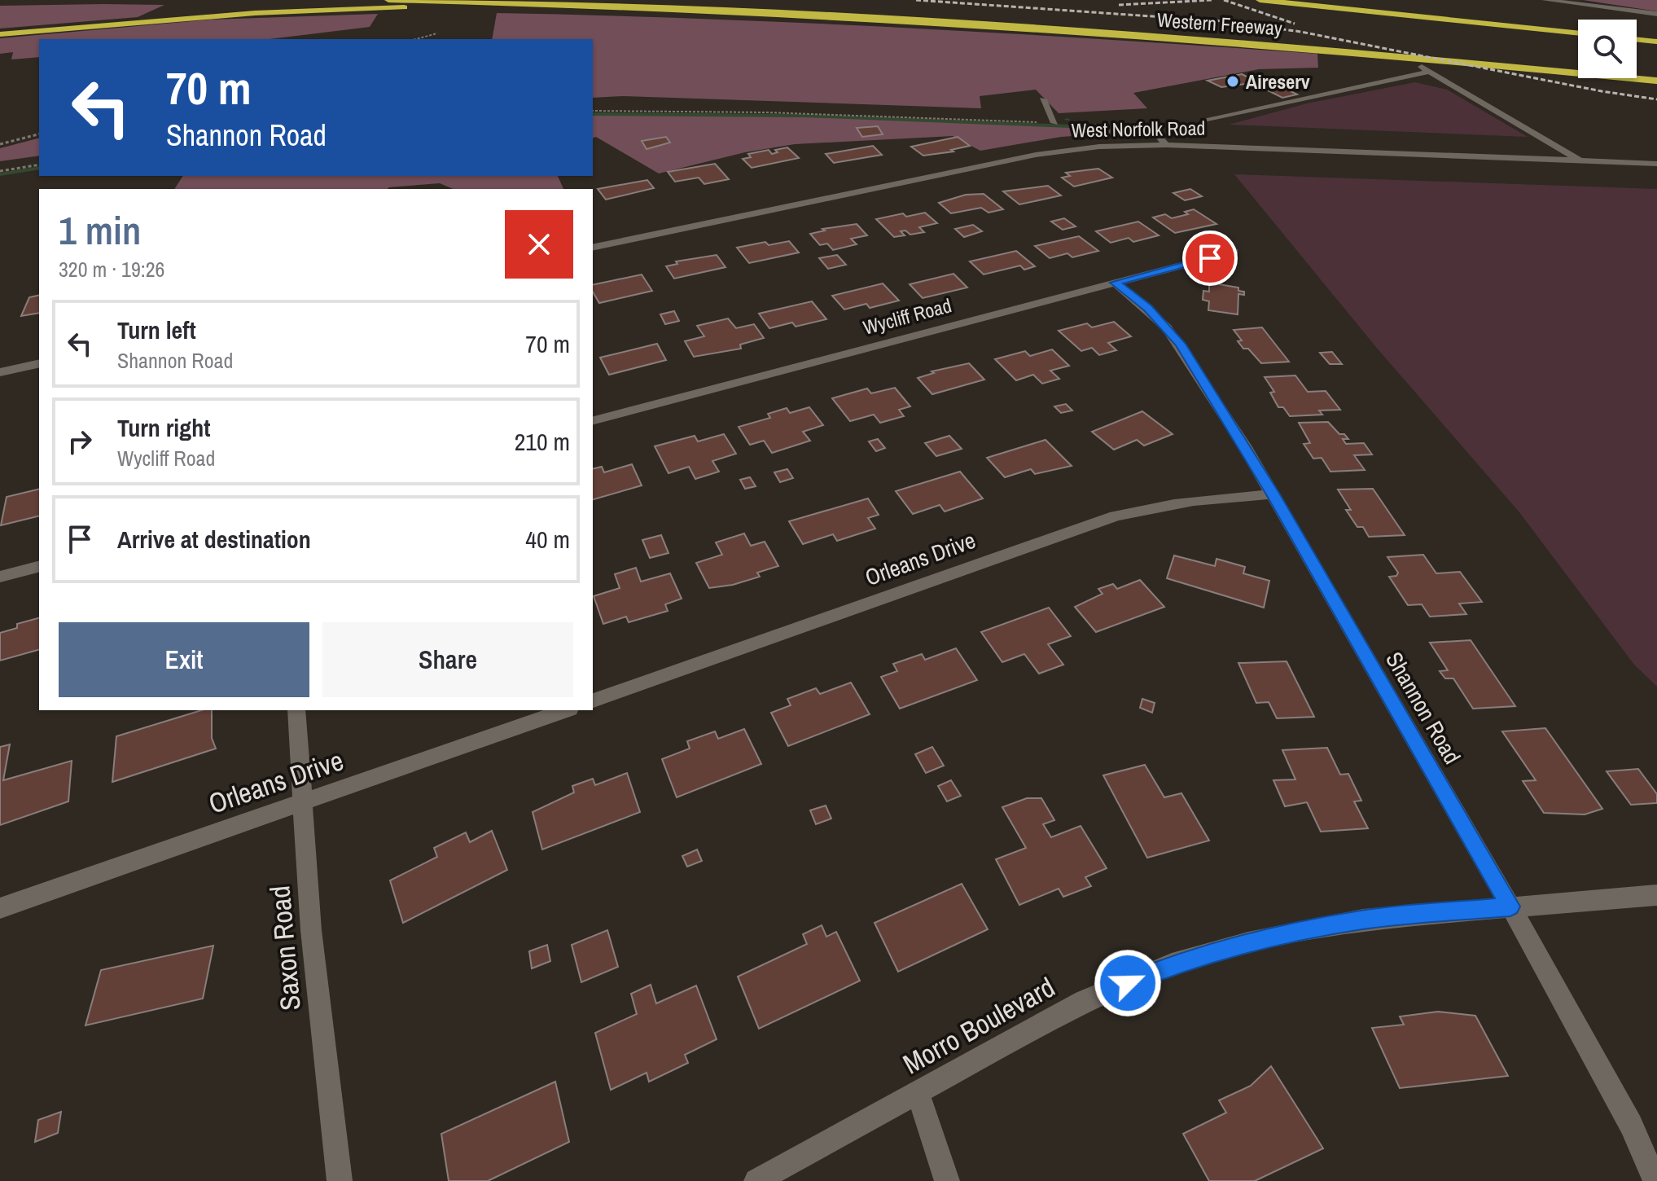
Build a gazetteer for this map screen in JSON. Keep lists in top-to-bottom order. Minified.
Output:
{"streets":{"highway":["Western Freeway"],"street":["West Norfolk Road","Wycliff Road","Orleans Drive","Shannon Road","Saxon Road","Morro Boulevard"]},"crossings":[["Wycliff Road","Shannon Road"],["Orleans Drive","Shannon Road"],["Orleans Drive","Saxon Road"],["Shannon Road","Morro Boulevard"]],"places":["Aireserv"],"page":{"turn":["70 m","Shannon Road"],"heading":["1 min","320 m · 19:26"],"list":[{"name":"Turn left","note":"Shannon Road","value":"70 m"},{"name":"Turn right","note":"Wycliff Road","value":"210 m"},{"name":"Arrive at destination","value":"40 m"}],"buttons":["Exit","Share"]}}
